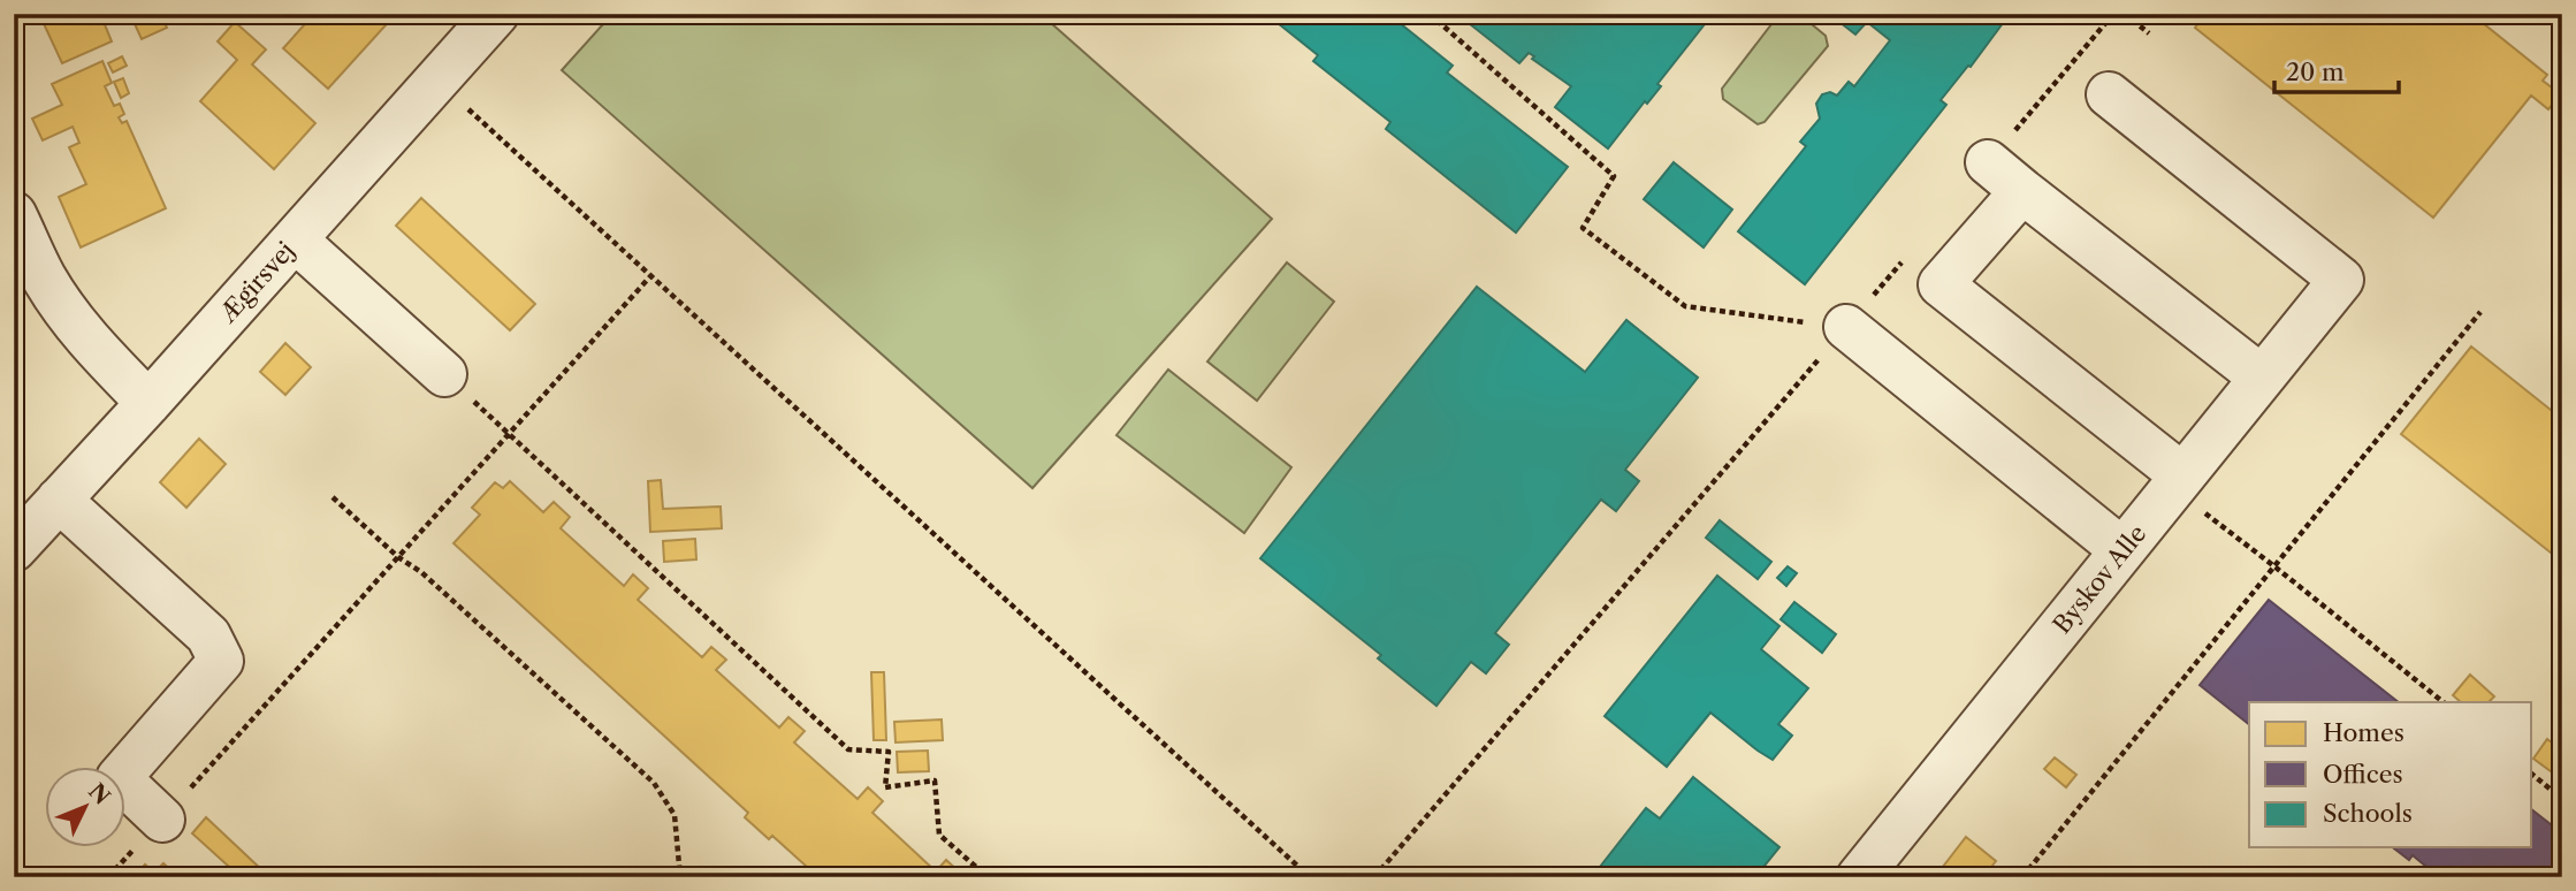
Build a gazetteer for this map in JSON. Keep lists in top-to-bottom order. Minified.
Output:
{"streets":{"street":["Ægirsvej","Byskov Alle"]},"legend":["Homes","Offices","Schools"],"scale_bar":"20 m","north":"top right"}
